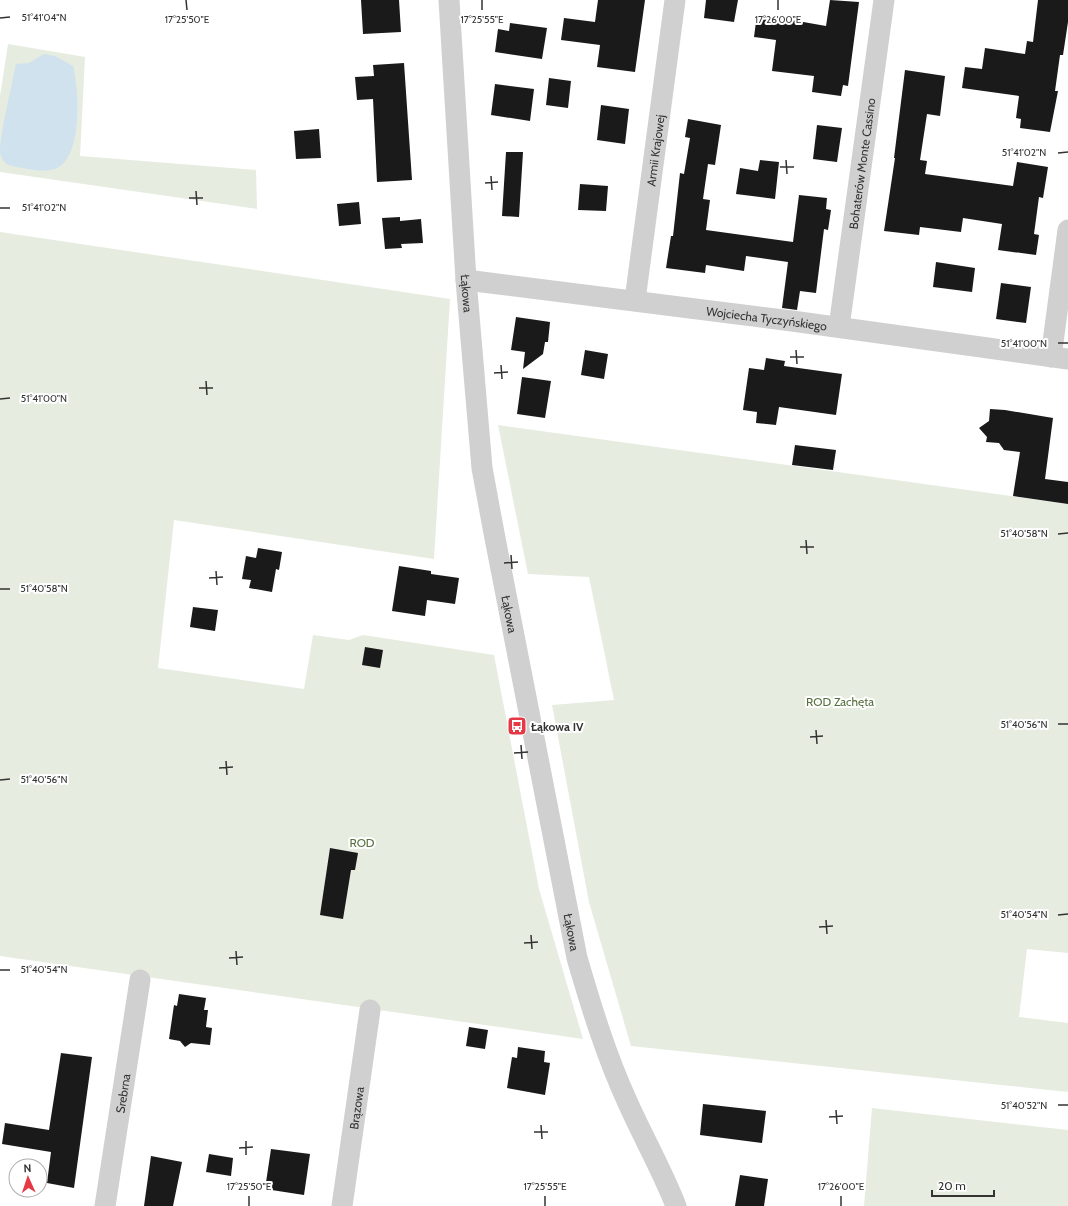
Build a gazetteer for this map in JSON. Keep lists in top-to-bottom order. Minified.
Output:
{"streets":{"street":["Armii Krajowej","Bohaterów Monte Cassino","Łąkowa","Wojciecha Tyczyńskiego","Srebrna","Brązowa"]},"crossings":[["Armii Krajowej","Wojciecha Tyczyńskiego"],["Bohaterów Monte Cassino","Wojciecha Tyczyńskiego"],["Łąkowa","Wojciecha Tyczyńskiego"]],"parks":["ROD Zachęta","ROD"],"places":{"bus stop":["Łąkowa IV"]},"scale_bar":"20 m","north":"top","coordinates":["51°41'04\"N","17°25'50\"E","17°25'55\"E","17°26'00\"E","51°41'02\"N","51°41'00\"N","51°40'58\"N","51°40'56\"N","51°40'54\"N","51°40'52\"N"]}
